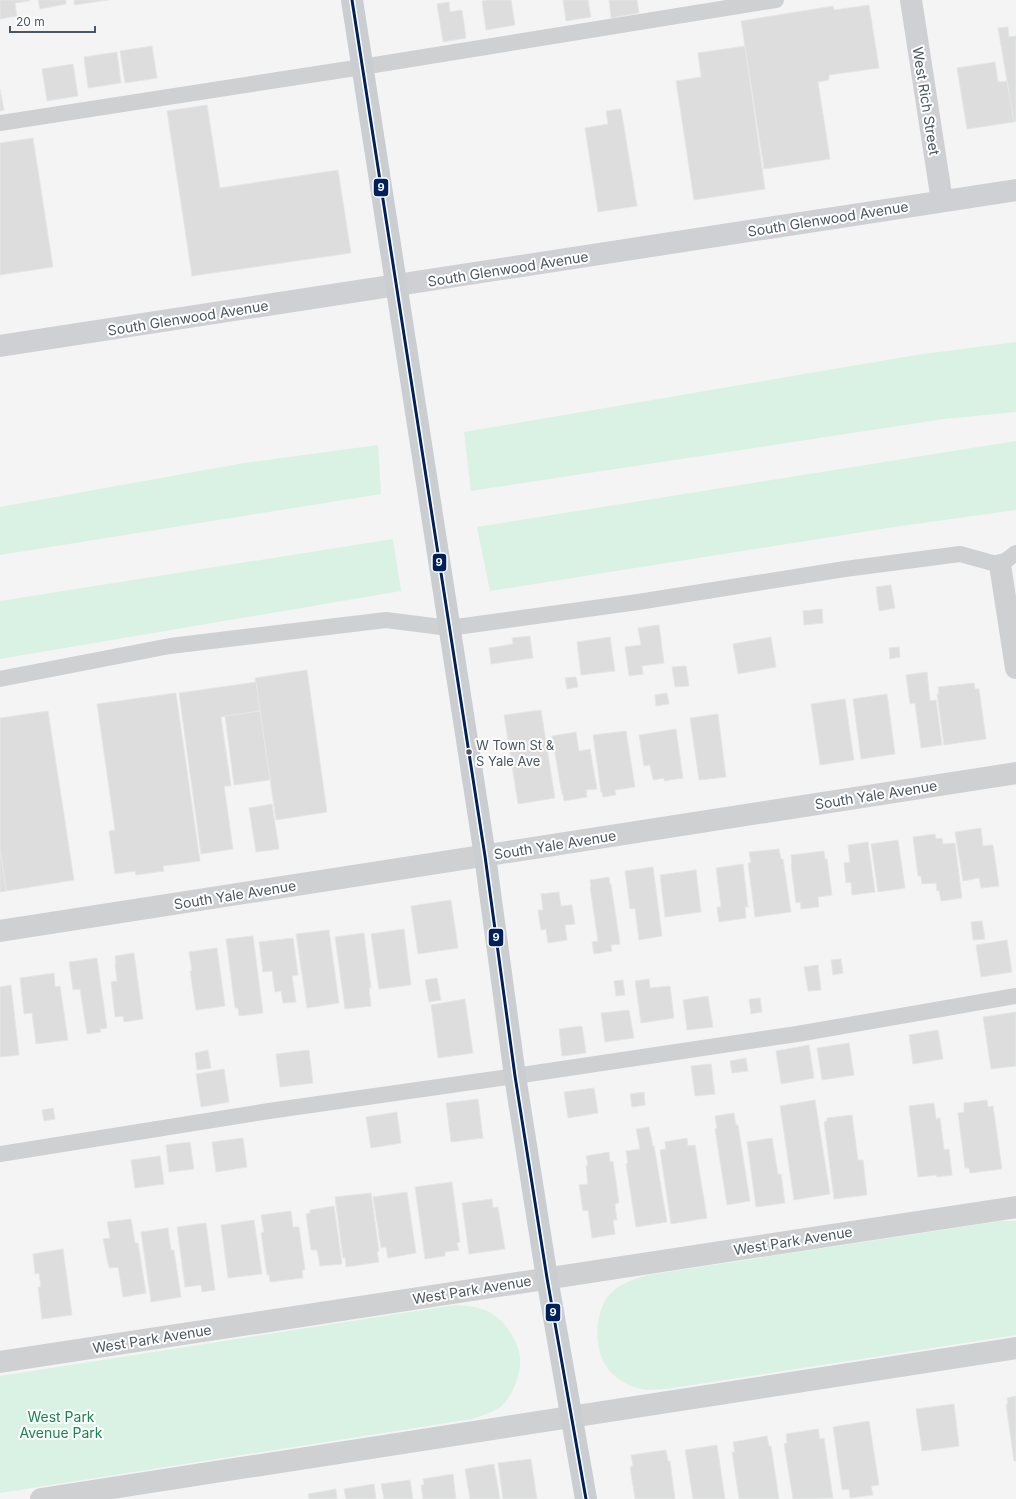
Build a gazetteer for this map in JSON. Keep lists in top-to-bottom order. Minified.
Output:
{"streets":{"street":["West Rich Street","South Glenwood Avenue","South Yale Avenue","West Park Avenue"]},"crossings":[["West Rich Street","South Glenwood Avenue"]],"parks":["West Park Avenue Park"],"places":["W Town St & S Yale Ave"],"lines":["transit line 9"],"scale_bar":"20 m"}
